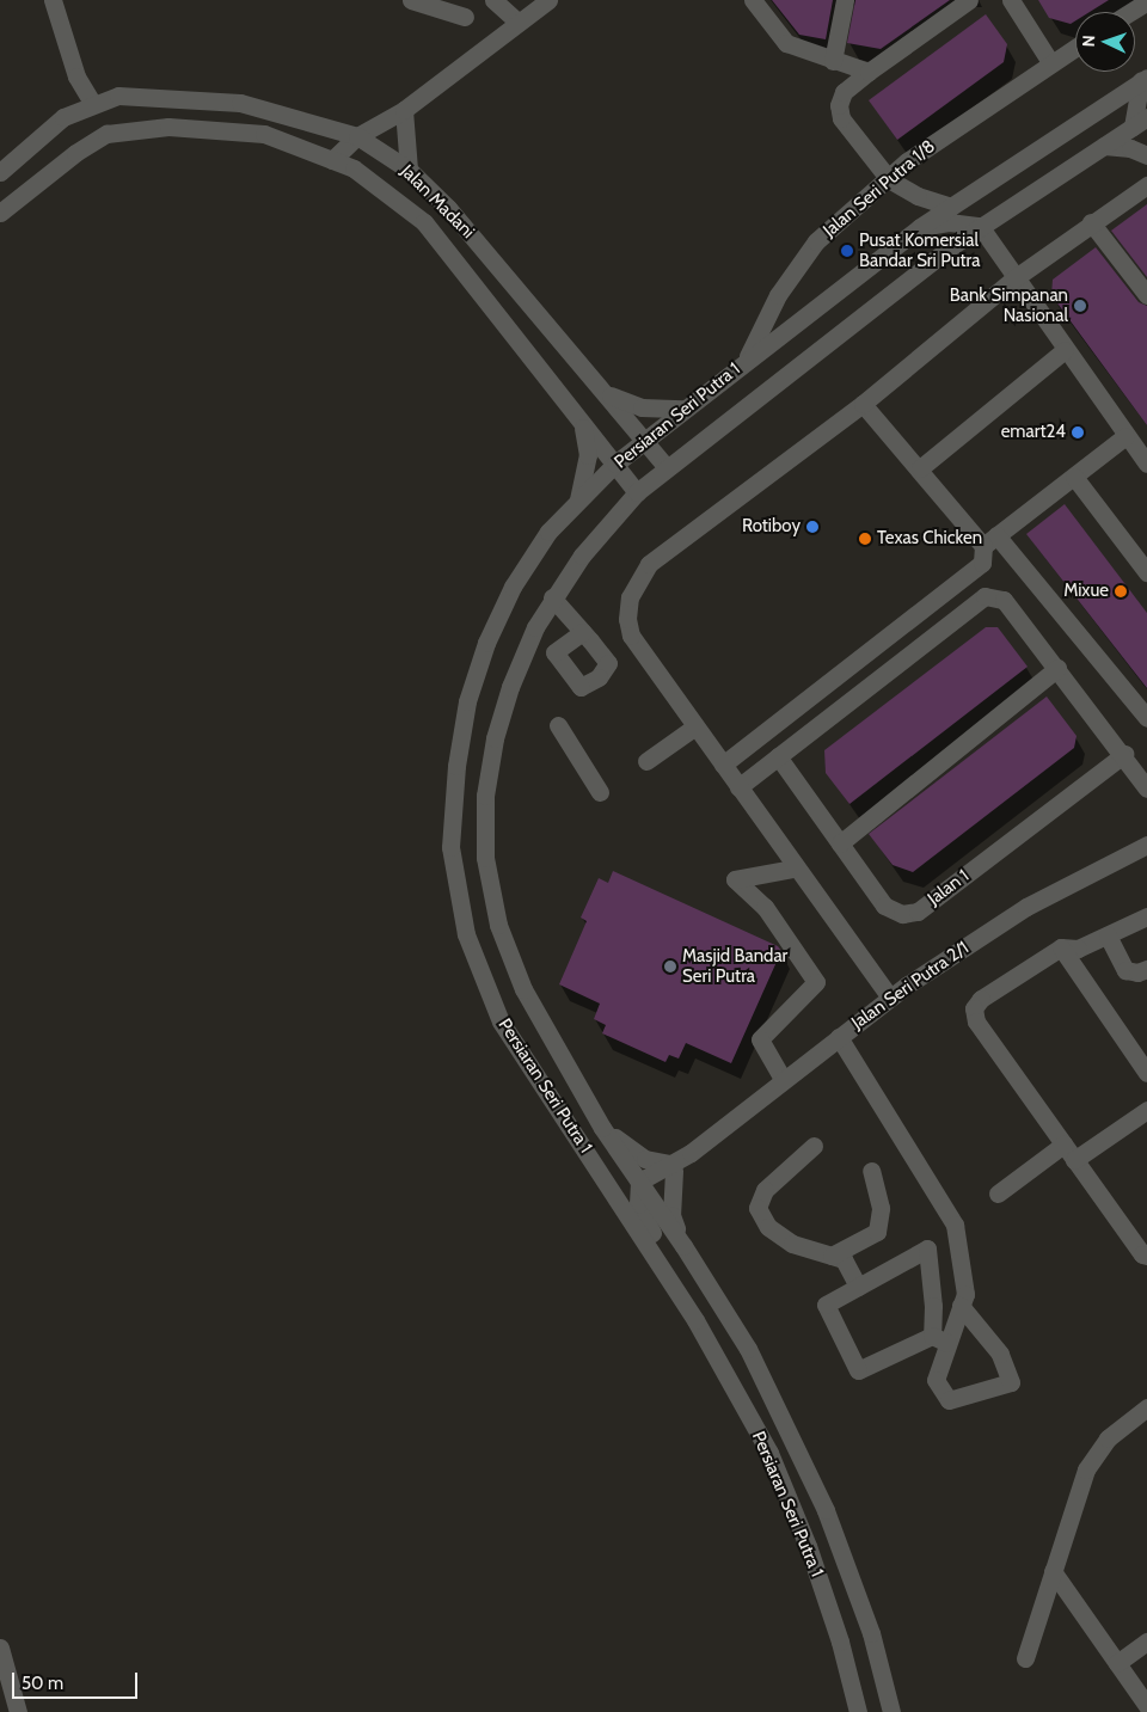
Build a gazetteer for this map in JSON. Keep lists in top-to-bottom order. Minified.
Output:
{"streets":{"street":["Jalan Seri Putra 1/8","Jalan Madani","Persiaran Seri Putra 1","Jalan 1","Jalan Seri Putra 2/1"]},"crossings":[["Jalan Seri Putra 1/8","Persiaran Seri Putra 1"],["Jalan Madani","Persiaran Seri Putra 1"],["Persiaran Seri Putra 1","Jalan Seri Putra 2/1"]],"places":["Pusat Komersial Bandar Sri Putra","Bank Simpanan Nasional","emart24","Rotiboy","Texas Chicken","Mixue","Masjid Bandar Seri Putra"],"scale_bar":"50 m","north":"left"}
